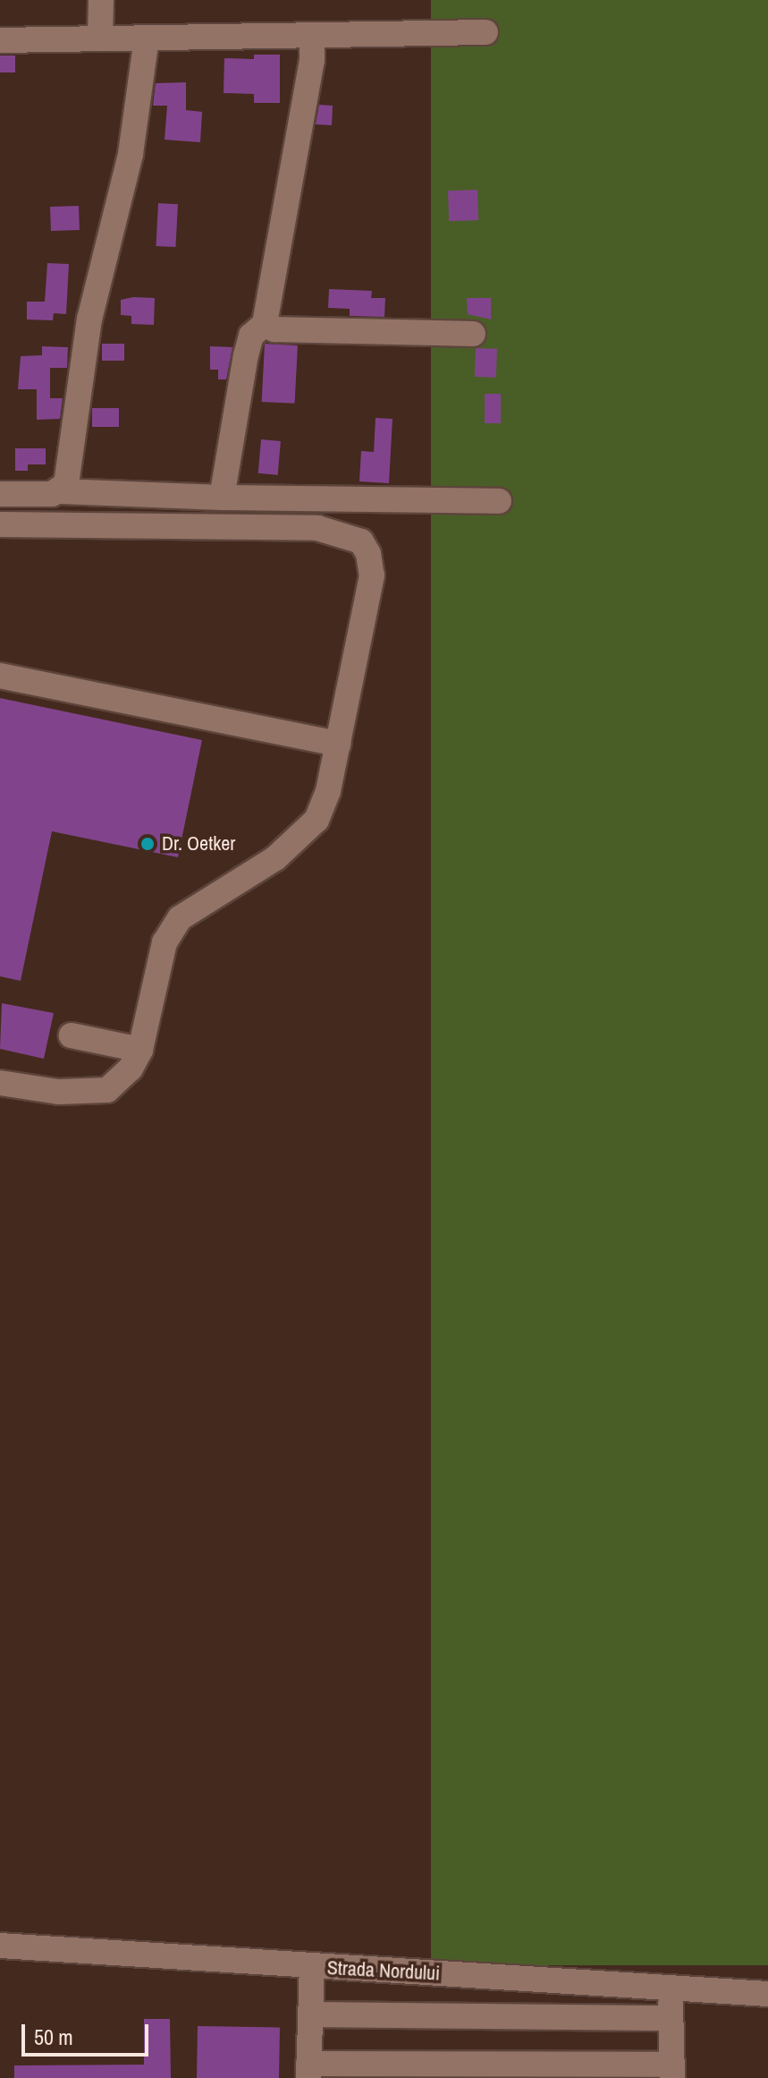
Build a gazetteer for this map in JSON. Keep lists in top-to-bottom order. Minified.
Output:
{"streets":{"street":["Strada Nordului"]},"places":["Dr. Oetker"],"scale_bar":"50 m"}
